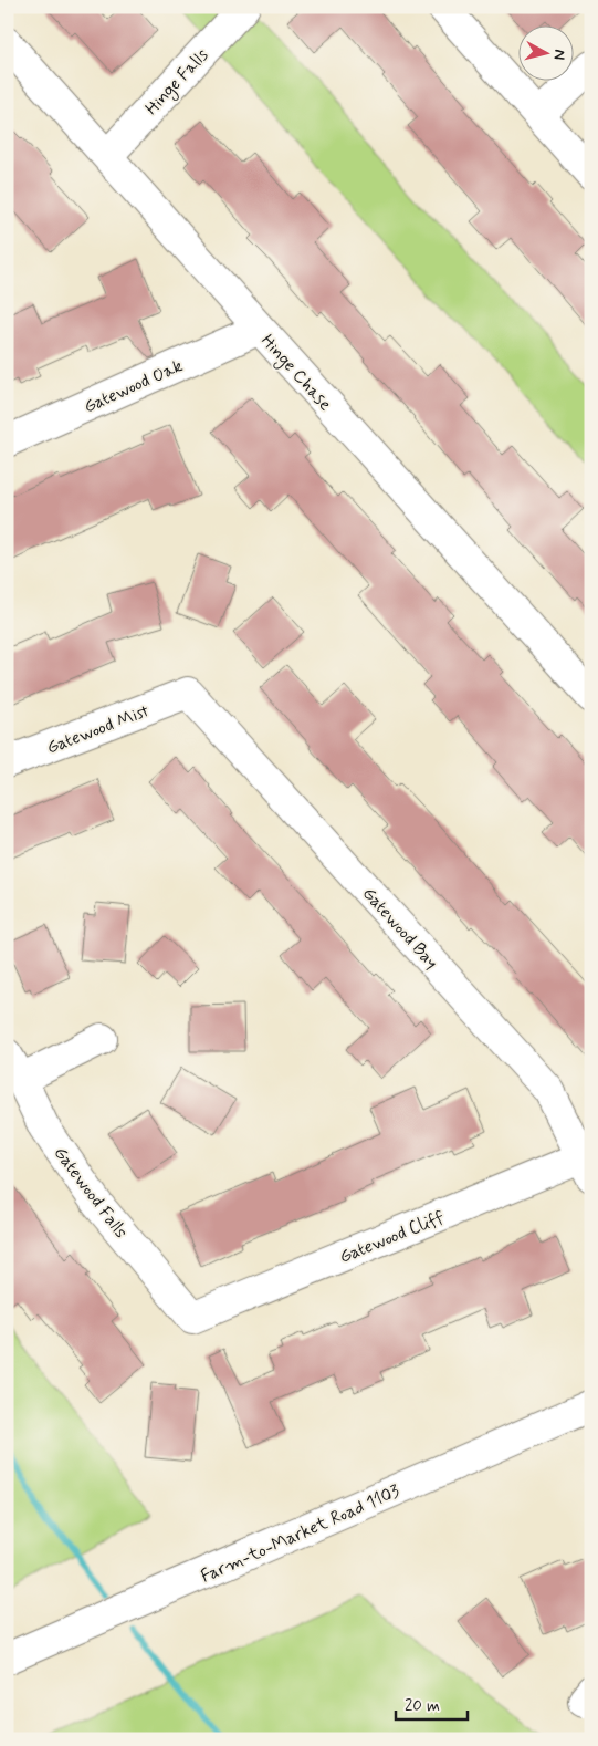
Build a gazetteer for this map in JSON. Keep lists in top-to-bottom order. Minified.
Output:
{"streets":{"street":["Hinge Falls","Hinge Chase","Gatewood Oak","Gatewood Mist","Gatewood Bay","Gatewood Falls","Gatewood Cliff","Farm-to-Market Road 1103"]},"crossings":[["Hinge Falls","Hinge Chase"],["Hinge Chase","Gatewood Oak"],["Gatewood Mist","Gatewood Bay"],["Gatewood Bay","Gatewood Cliff"],["Gatewood Falls","Gatewood Cliff"]],"scale_bar":"20 m","north":"right"}
